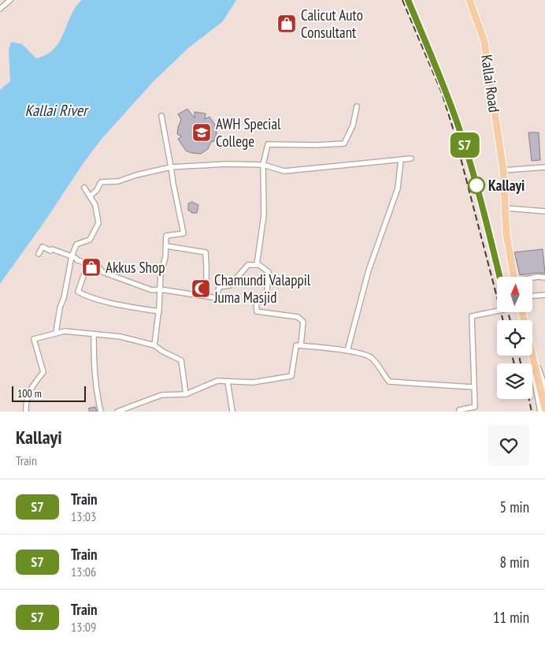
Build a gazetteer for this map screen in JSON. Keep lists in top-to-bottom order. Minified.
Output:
{"streets":{"main road":["Kallai Road"]},"water":["Kallai River"],"places":{"shop":["Calicut Auto Consultant","Akkus Shop"],"school or university":["AWH Special College"],"other":["Kallayi"],"mosque":["Chamundi Valappil Juma Masjid"]},"scale_bar":"100 m","north":"top","page":{"on_map":"S7","scale":"100 m","heading":["Kallayi","Train"],"list":[{"mark":"S7","name":"Train","note":"13:03","value":"5 min"},{"mark":"S7","name":"Train","note":"13:06","value":"8 min"},{"mark":"S7","name":"Train","note":"13:09","value":"11 min"}]}}
